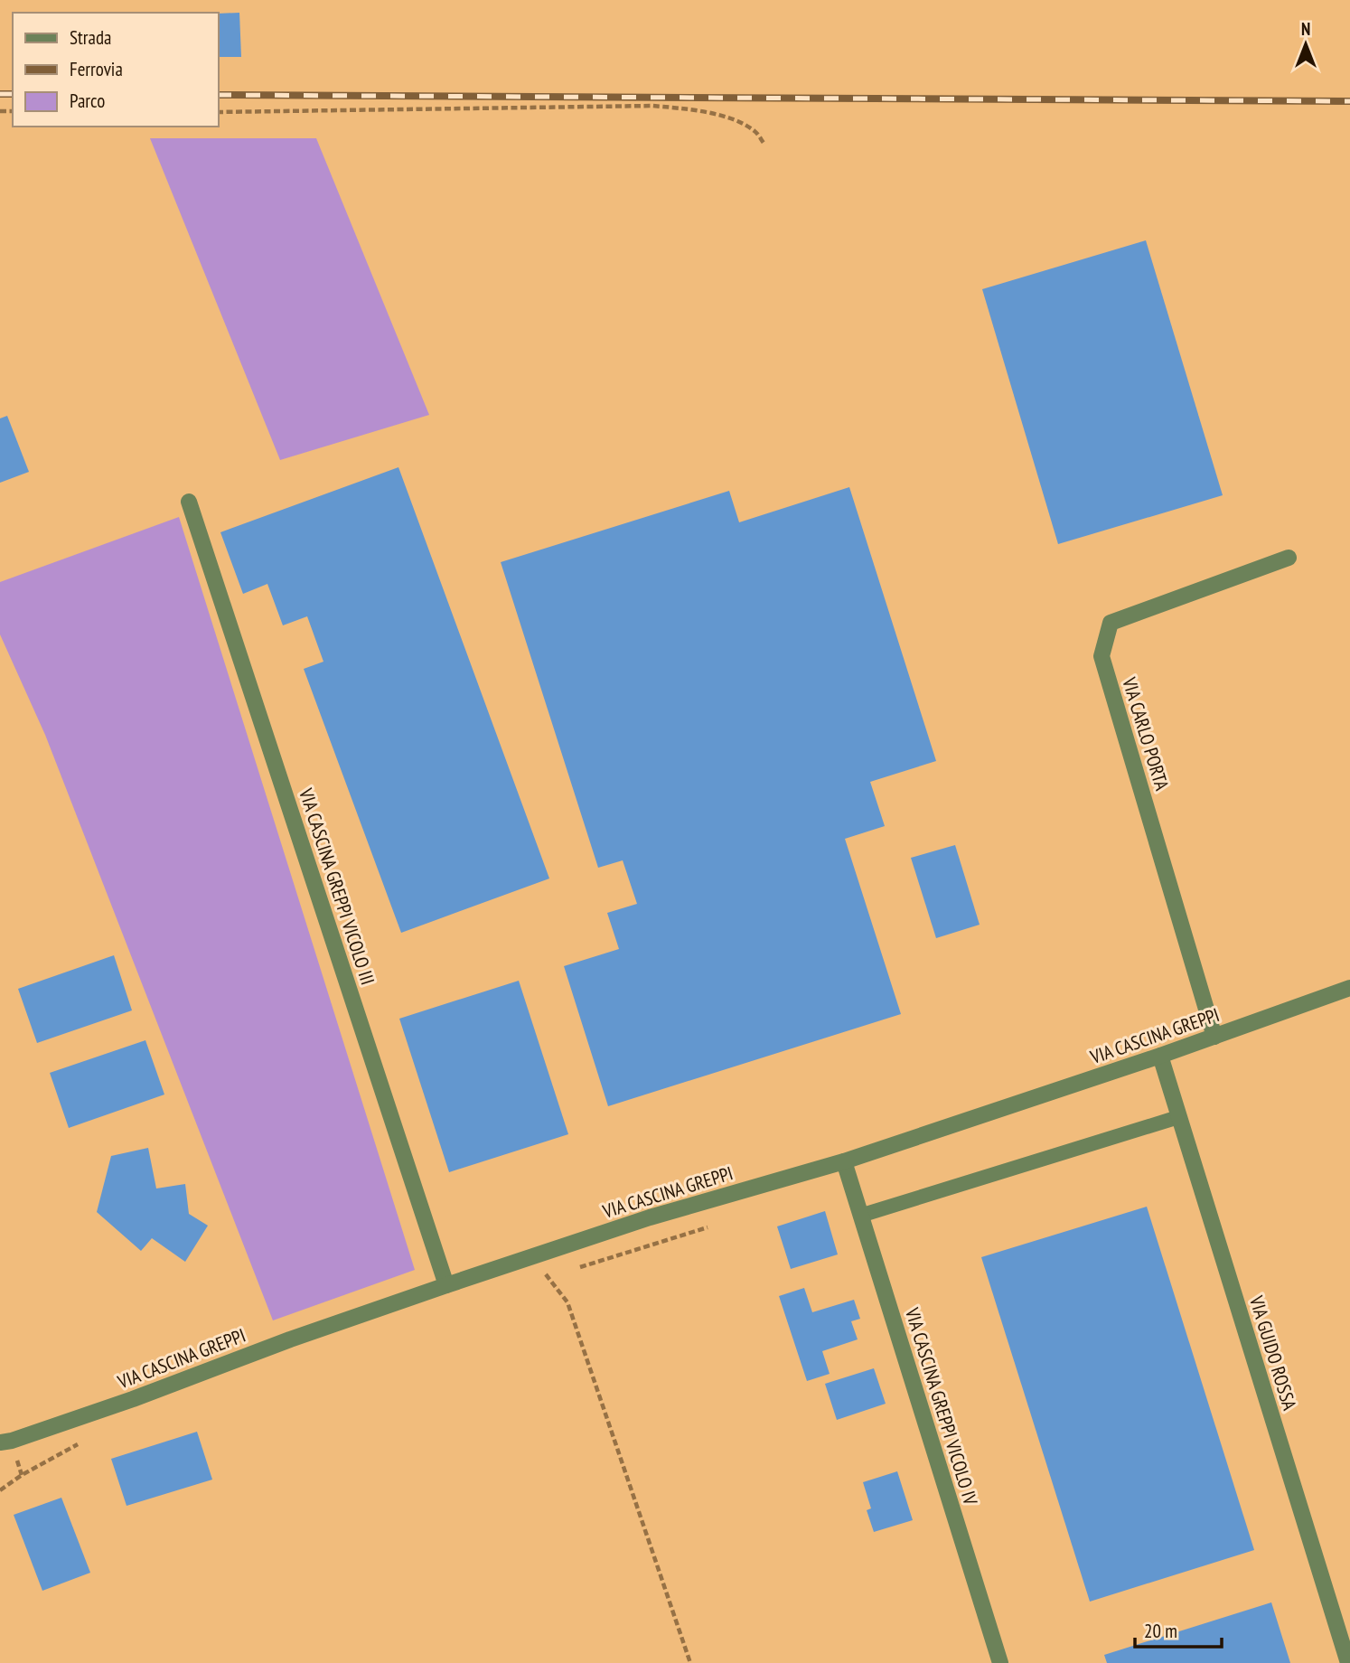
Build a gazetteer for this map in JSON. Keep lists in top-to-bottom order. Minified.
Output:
{"streets":{"street":["VIA CARLO PORTA","VIA CASCINA GREPPI VICOLO III","VIA CASCINA GREPPI","VIA GUIDO ROSSA","VIA CASCINA GREPPI VICOLO IV"]},"crossings":[["VIA CARLO PORTA","VIA CASCINA GREPPI"],["VIA CASCINA GREPPI VICOLO III","VIA CASCINA GREPPI"],["VIA CASCINA GREPPI","VIA GUIDO ROSSA"],["VIA CASCINA GREPPI","VIA CASCINA GREPPI VICOLO IV"]],"legend":["Strada","Ferrovia","Parco"],"scale_bar":"20 m","north":"top"}
